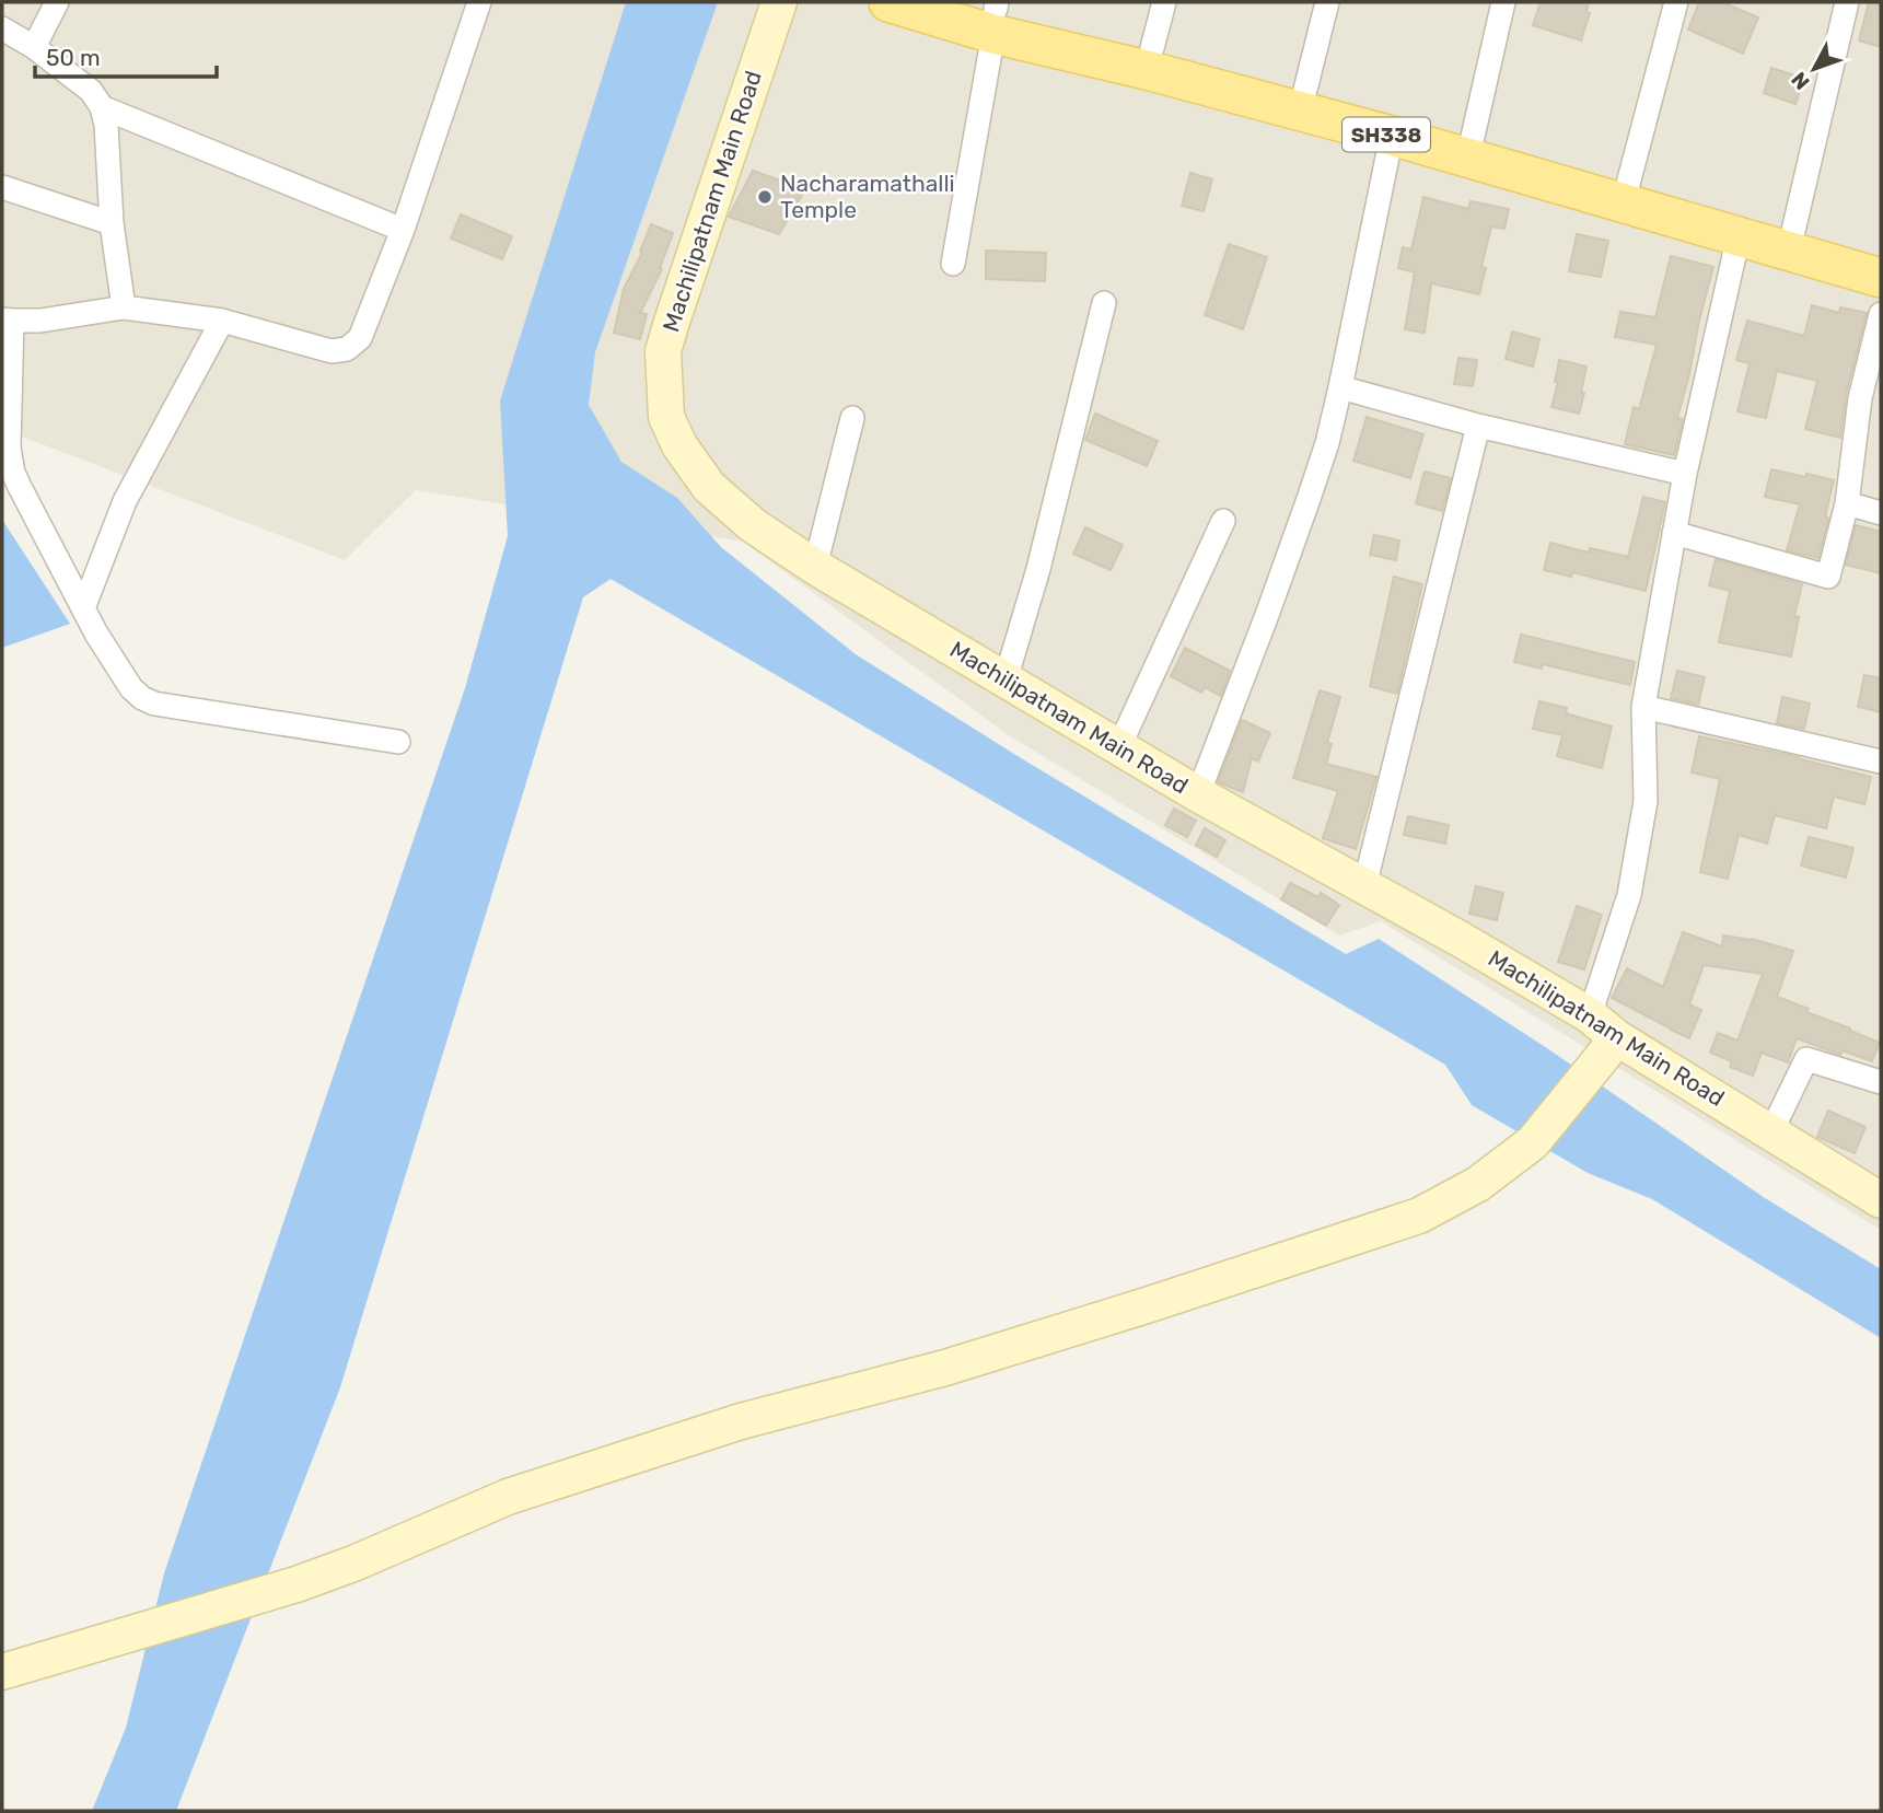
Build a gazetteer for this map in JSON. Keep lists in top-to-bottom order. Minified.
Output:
{"streets":{"main road":["SH338","Machilipatnam Main Road"]},"places":["Nacharamathalli Temple"],"scale_bar":"50 m","north":"bottom left"}
